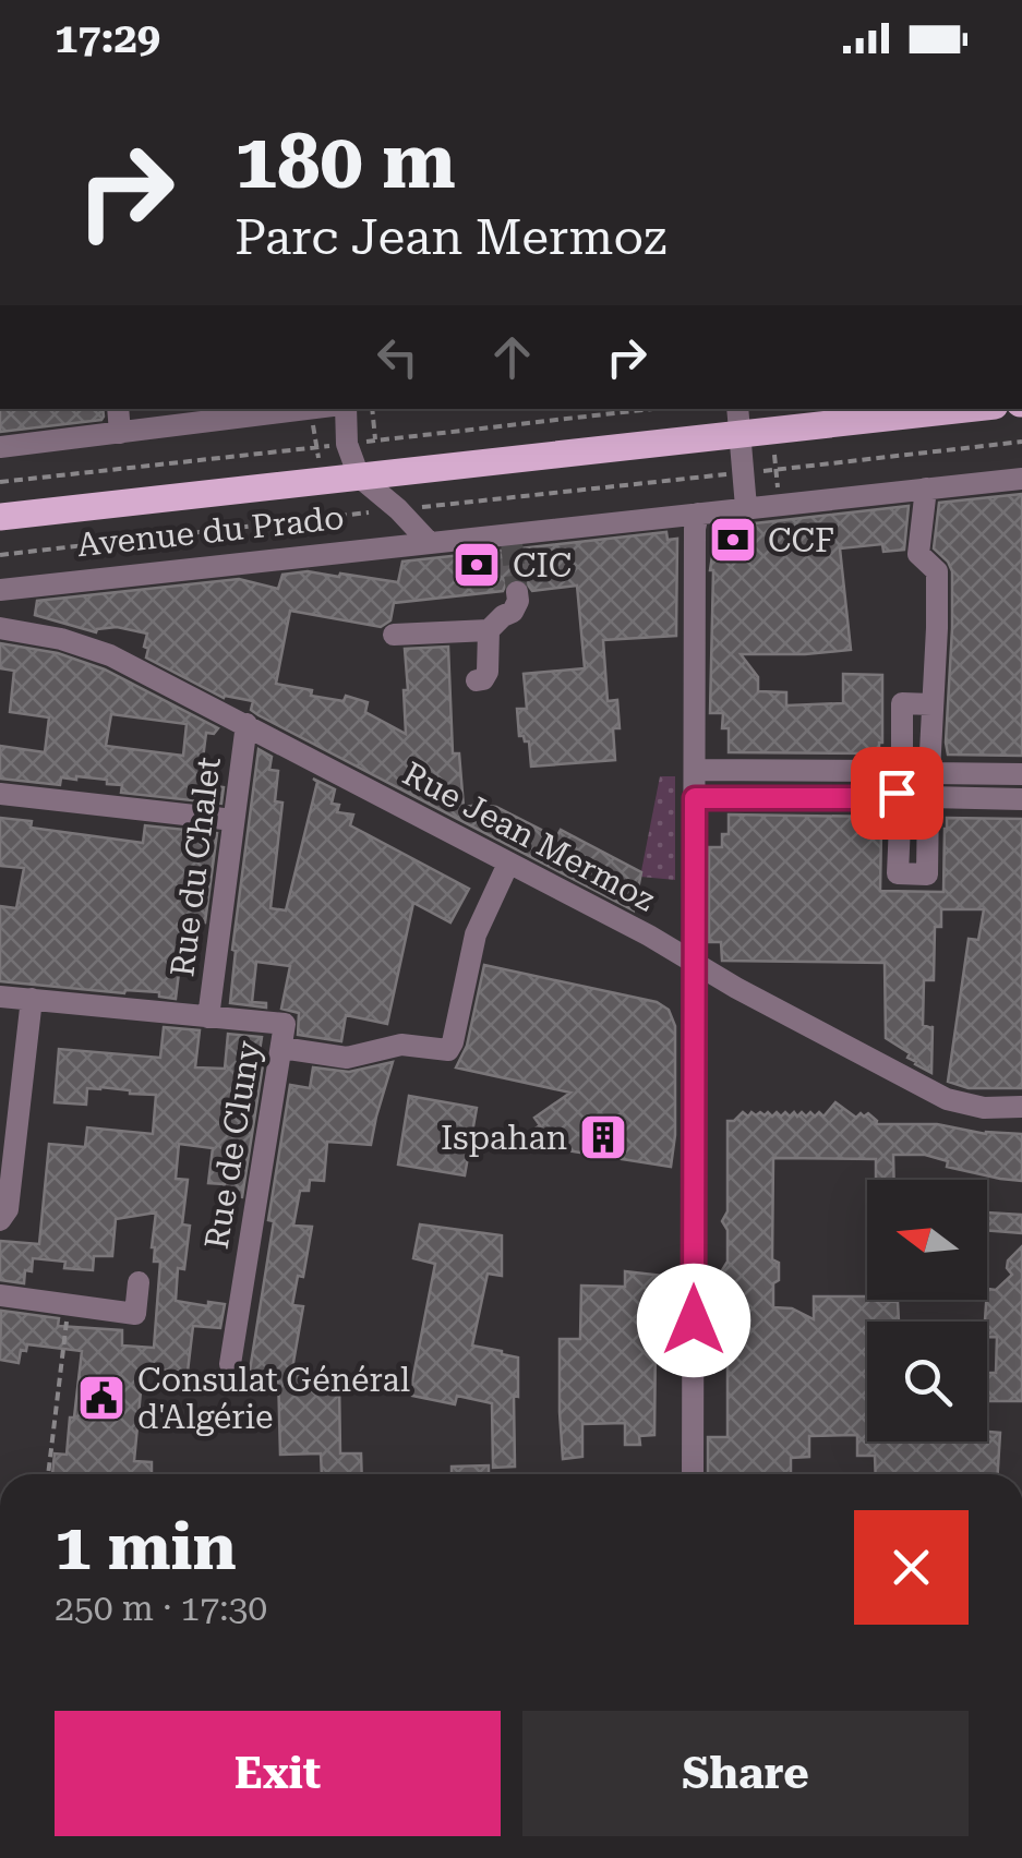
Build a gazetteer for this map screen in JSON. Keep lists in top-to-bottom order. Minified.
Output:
{"streets":{"main road":["Avenue du Prado"],"street":["Rue Jean Mermoz","Rue du Chalet","Rue de Cluny"]},"crossings":[["Rue Jean Mermoz","Rue du Chalet"],["Rue du Chalet","Rue de Cluny"]],"places":{"bank":["CCF","CIC"],"building":["Ispahan"],"public building":["Consulat Général d'Algérie"]},"north":"left","page":{"status":"17:29","turn":["180 m","Parc Jean Mermoz"],"heading":["1 min","250 m · 17:30"],"buttons":["Exit","Share"]}}
